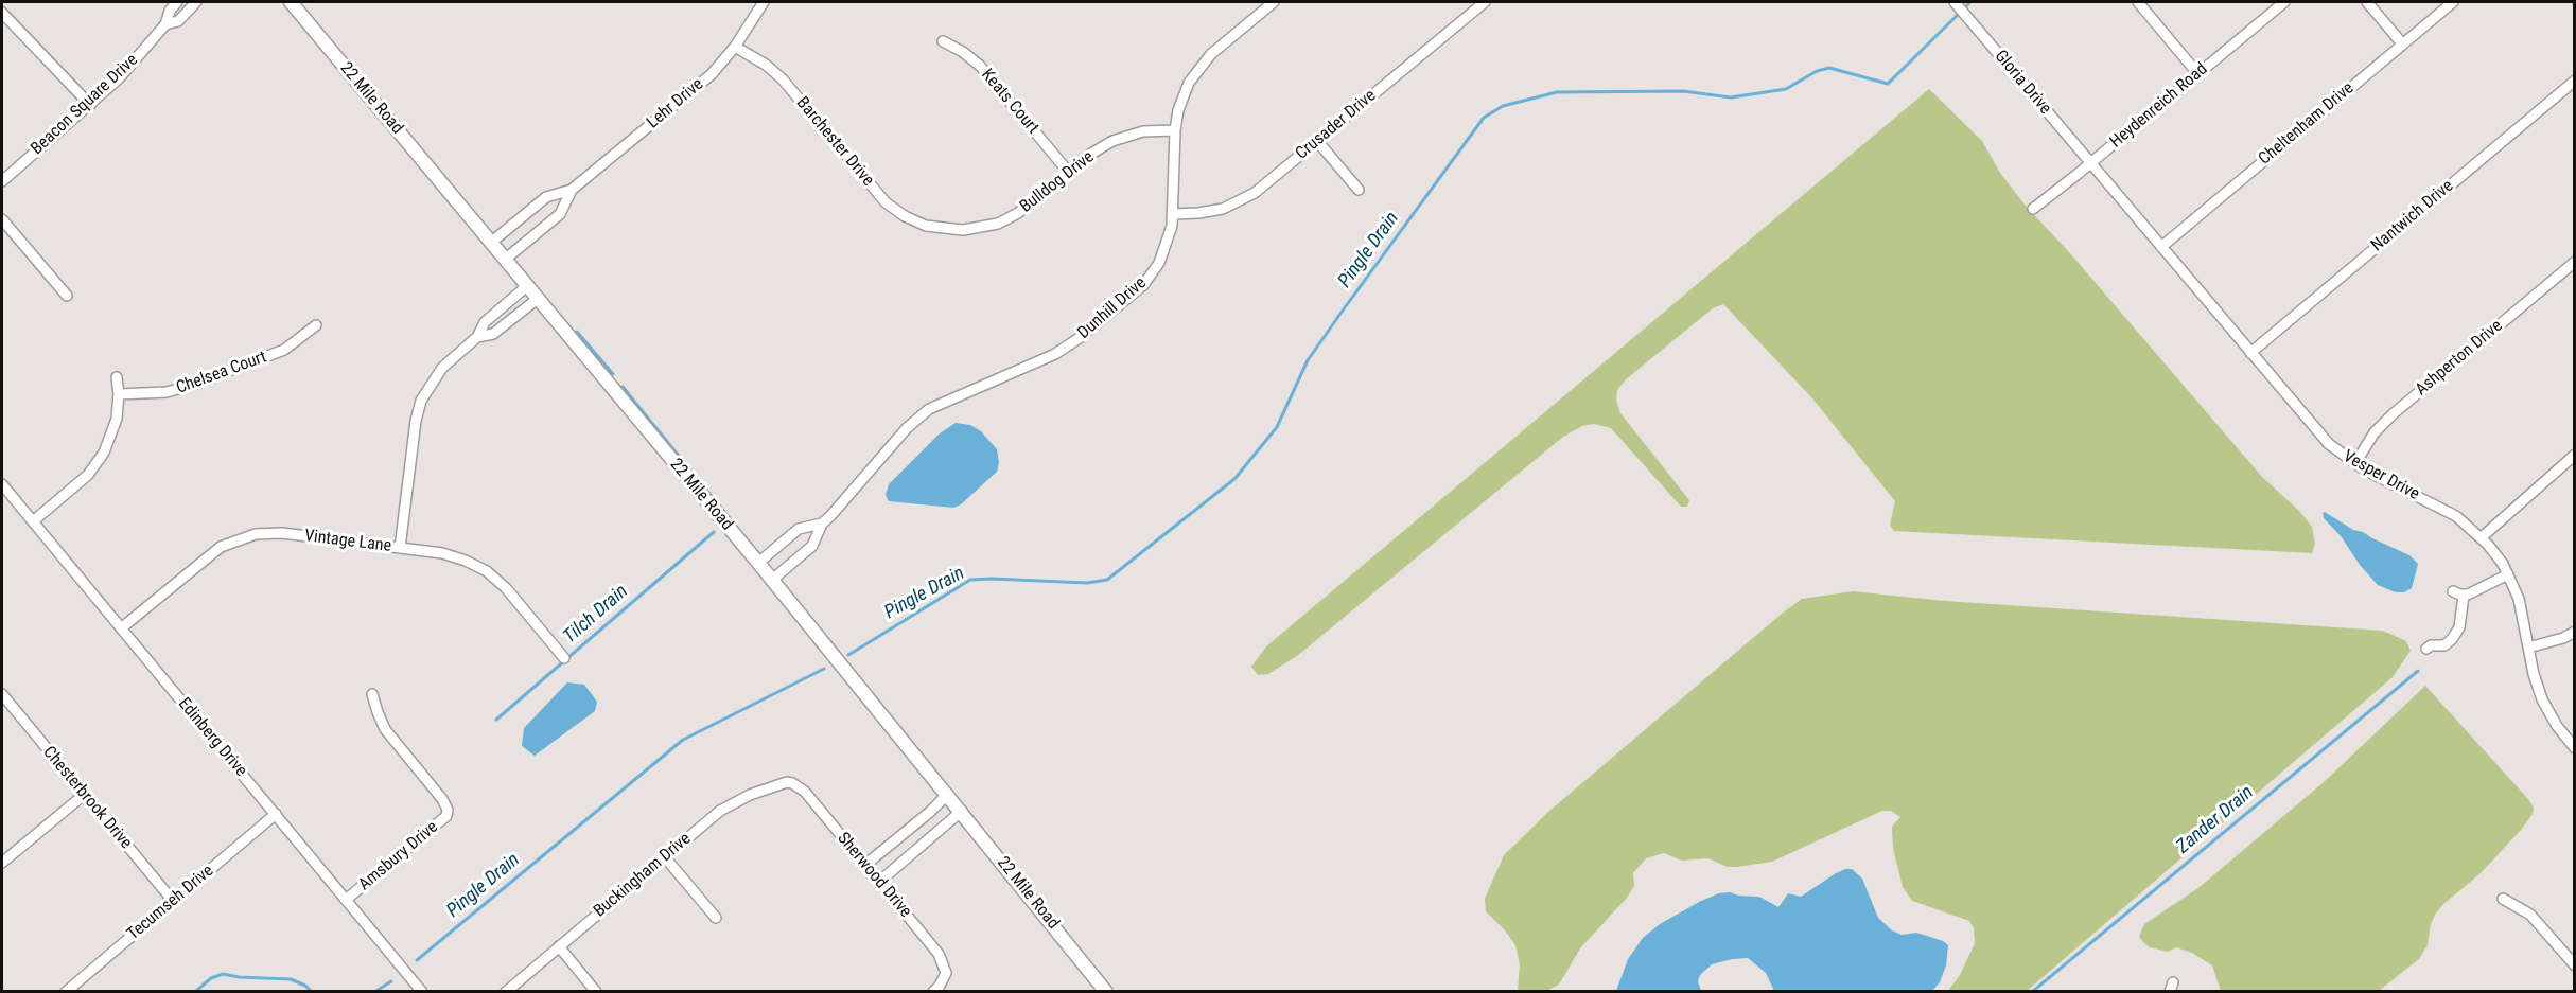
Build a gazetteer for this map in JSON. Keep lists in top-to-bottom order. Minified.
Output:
{"streets":{"street":["Gloria Drive","22 Mile Road","Keats Court","Lehr Drive","Beacon Square Drive","Heydenreich Road","Cheltenham Drive","Crusader Drive","Barchester Drive","Bulldog Drive","Nantwich Drive","Dunhill Drive","Ashperton Drive","Chelsea Court","Vesper Drive","Vintage Lane","Edinberg Drive","Chesterbrook Drive","Amsbury Drive","Buckingham Drive","Sherwood Drive","Tecumseh Drive"]},"crossings":[["Gloria Drive","Heydenreich Road"],["Gloria Drive","Vesper Drive"],["22 Mile Road","Lehr Drive"],["22 Mile Road","Dunhill Drive"],["Keats Court","Bulldog Drive"],["Lehr Drive","Barchester Drive"],["Heydenreich Road","Vesper Drive"],["Cheltenham Drive","Vesper Drive"],["Crusader Drive","Dunhill Drive"],["Barchester Drive","Bulldog Drive"],["Bulldog Drive","Dunhill Drive"],["Nantwich Drive","Vesper Drive"],["Ashperton Drive","Vesper Drive"],["Vintage Lane","Edinberg Drive"],["Edinberg Drive","Amsbury Drive"],["Edinberg Drive","Tecumseh Drive"],["Chesterbrook Drive","Tecumseh Drive"],["Buckingham Drive","Sherwood Drive"]],"water":["Pingle Drain","Tilch Drain","Zander Drain"]}
